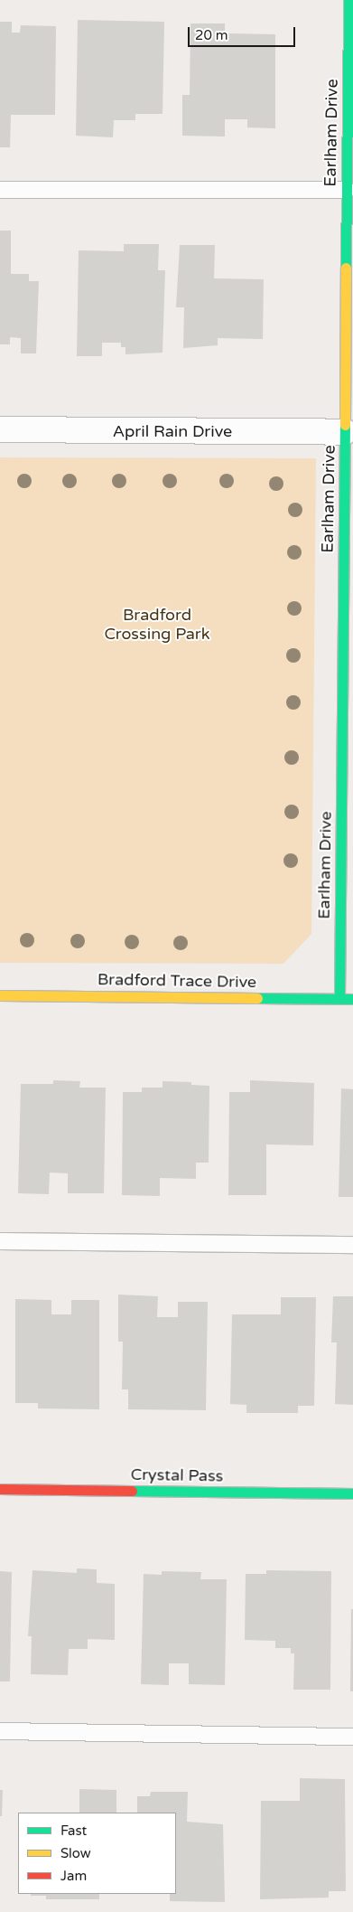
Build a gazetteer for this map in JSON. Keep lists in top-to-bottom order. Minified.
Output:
{"streets":{"street":["Earlham Drive","April Rain Drive","Bradford Trace Drive","Crystal Pass"]},"crossings":[["Earlham Drive","April Rain Drive"],["Earlham Drive","Bradford Trace Drive"]],"parks":["Bradford Crossing Park"],"legend":["Fast","Slow","Jam"],"scale_bar":"20 m"}
